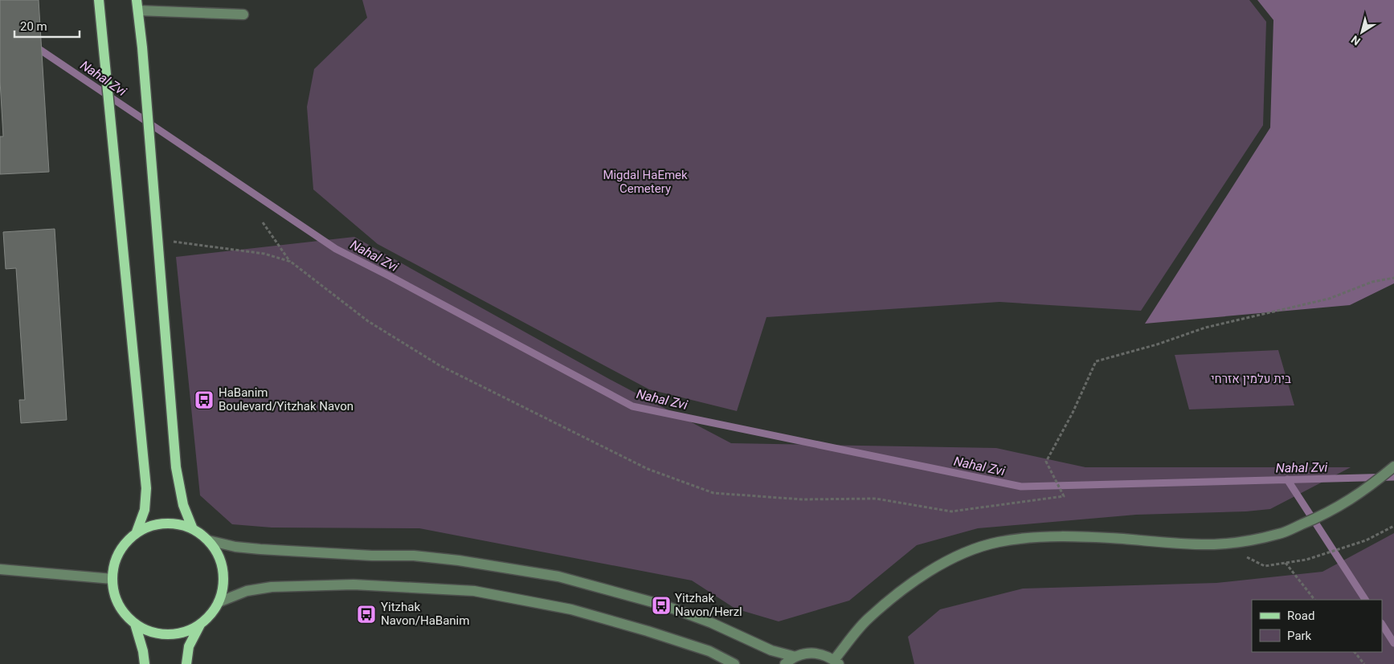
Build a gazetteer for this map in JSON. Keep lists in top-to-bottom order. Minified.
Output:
{"water":["Nahal Zvi"],"parks":["Migdal HaEmek Cemetery","בית עלמין אזרחי"],"places":{"bus stop":["HaBanim Boulevard/Yitzhak Navon","Yitzhak Navon/Herzl","Yitzhak Navon/HaBanim"]},"legend":["Road","Park"],"scale_bar":"20 m","north":"bottom left"}
